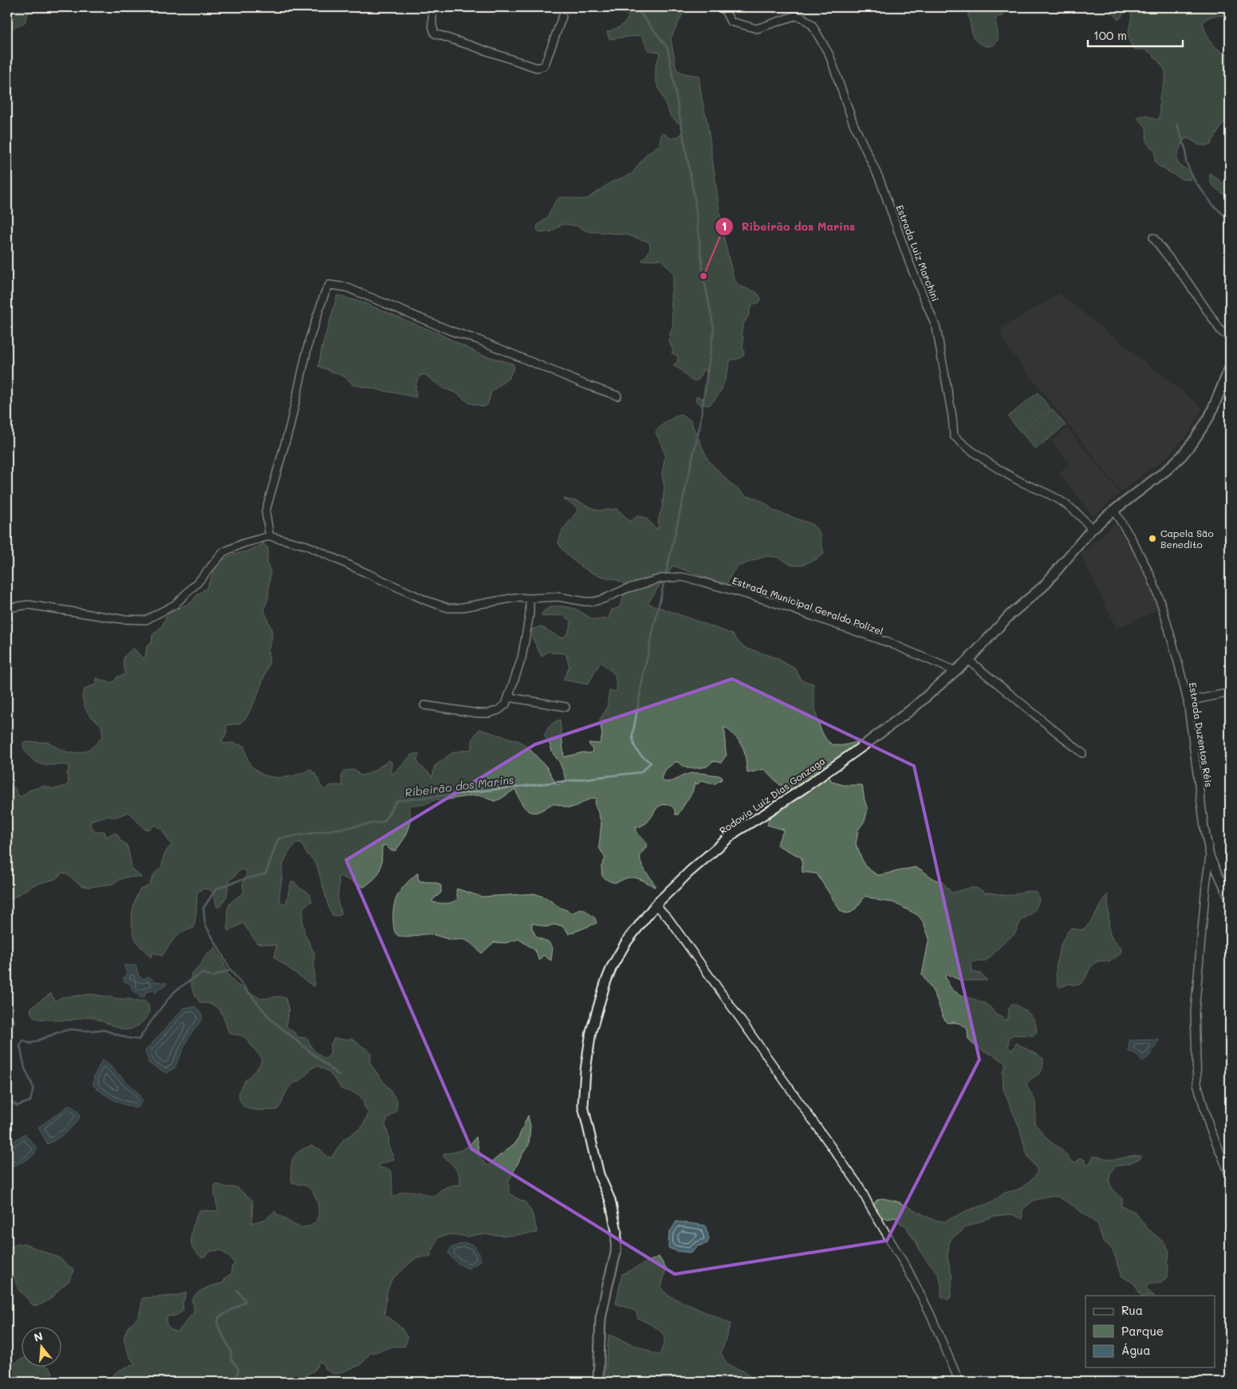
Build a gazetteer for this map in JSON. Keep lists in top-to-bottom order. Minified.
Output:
{"streets":{"main road":["Rodovia Luiz Dias Gonzaga"],"street":["Estrada Luiz Marchini","Estrada Municipal Geraldo Polizel","Estrada Duzentos Réis"]},"crossings":[["Estrada Luiz Marchini","Rodovia Luiz Dias Gonzaga"],["Estrada Municipal Geraldo Polizel","Rodovia Luiz Dias Gonzaga"],["Estrada Duzentos Réis","Rodovia Luiz Dias Gonzaga"]],"water":["Ribeirão dos Marins"],"places":["Ribeirão dos Marins","Capela São Benedito"],"legend":["Rua","Parque","Água"],"scale_bar":"100 m","north":"top"}
